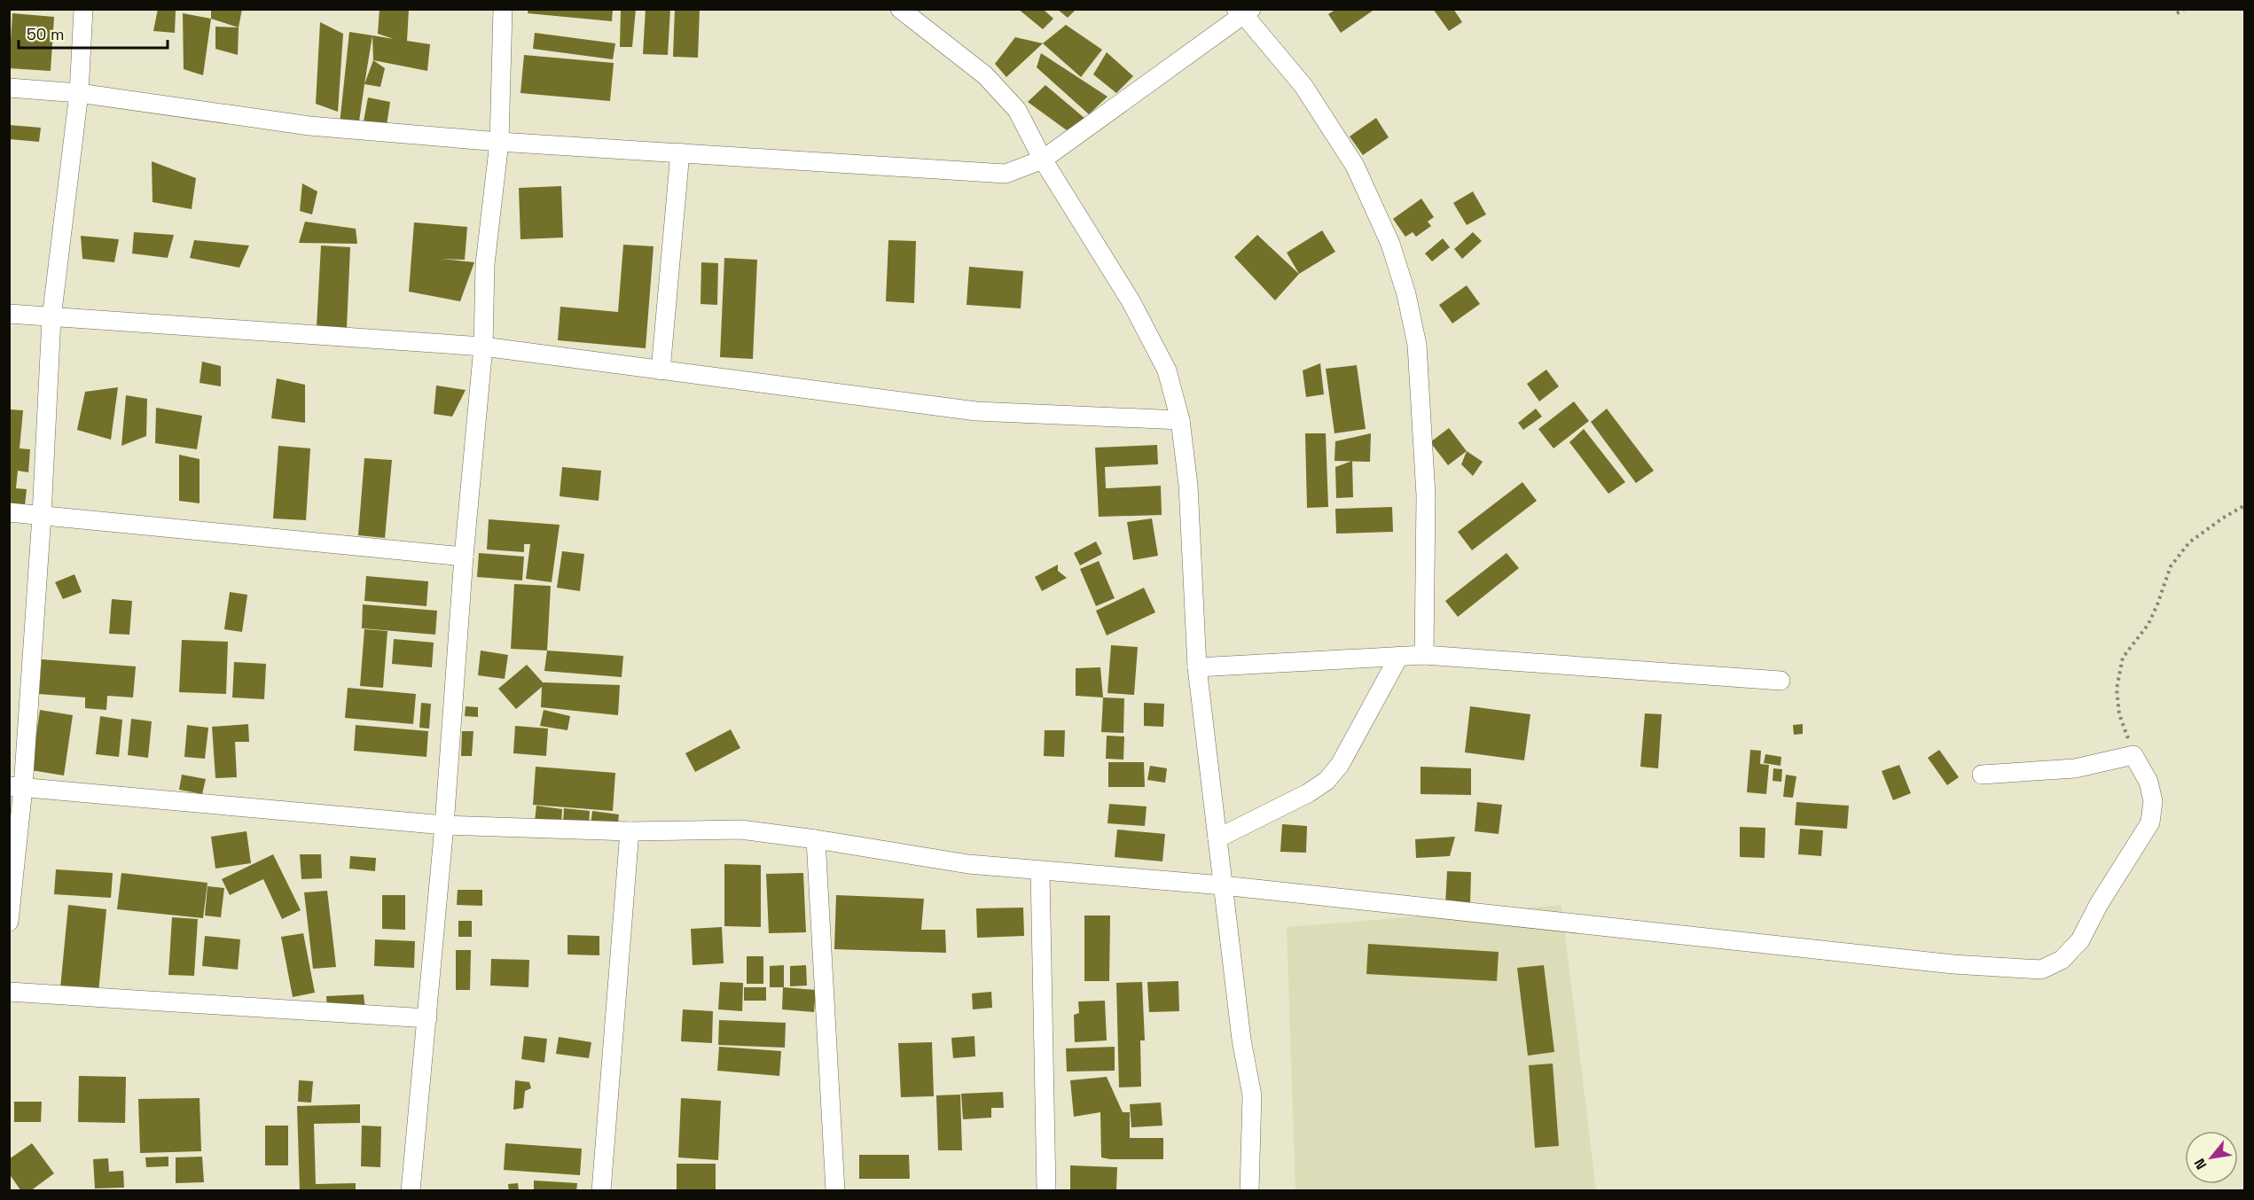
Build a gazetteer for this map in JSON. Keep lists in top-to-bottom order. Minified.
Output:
{"scale_bar":"50 m","north":"bottom left"}
